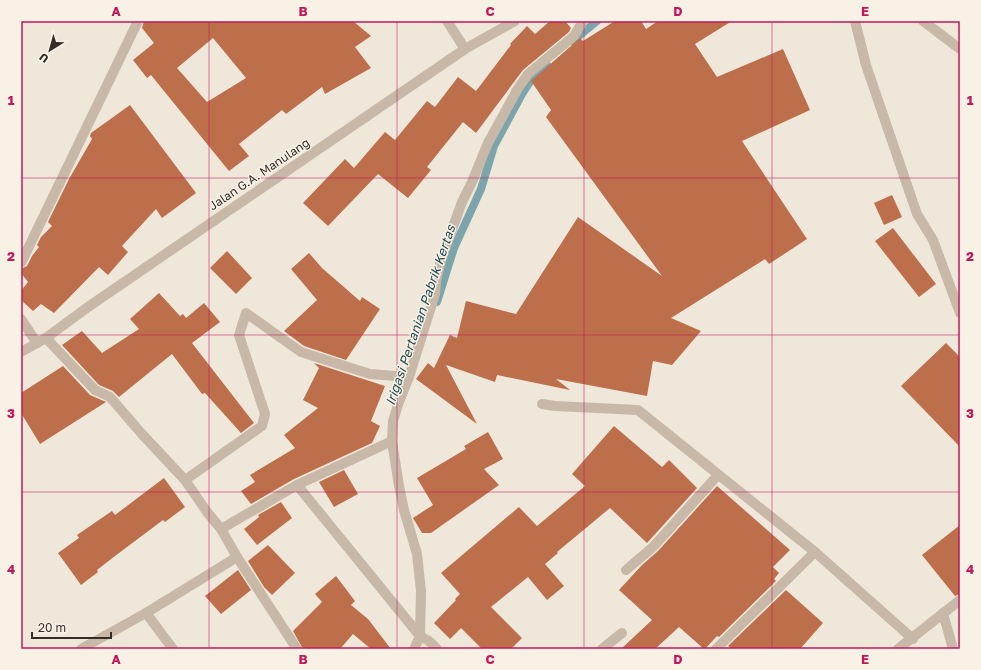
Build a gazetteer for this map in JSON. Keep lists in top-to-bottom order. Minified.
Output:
{"streets":{"street":["Jalan G.A. Manulang"]},"water":["Irigasi Pertanian Pabrik Kertas"],"scale_bar":"20 m","north":"bottom left","grid":{"columns":["A","B","C","D","E"],"rows":["1","2","3","4"]}}
